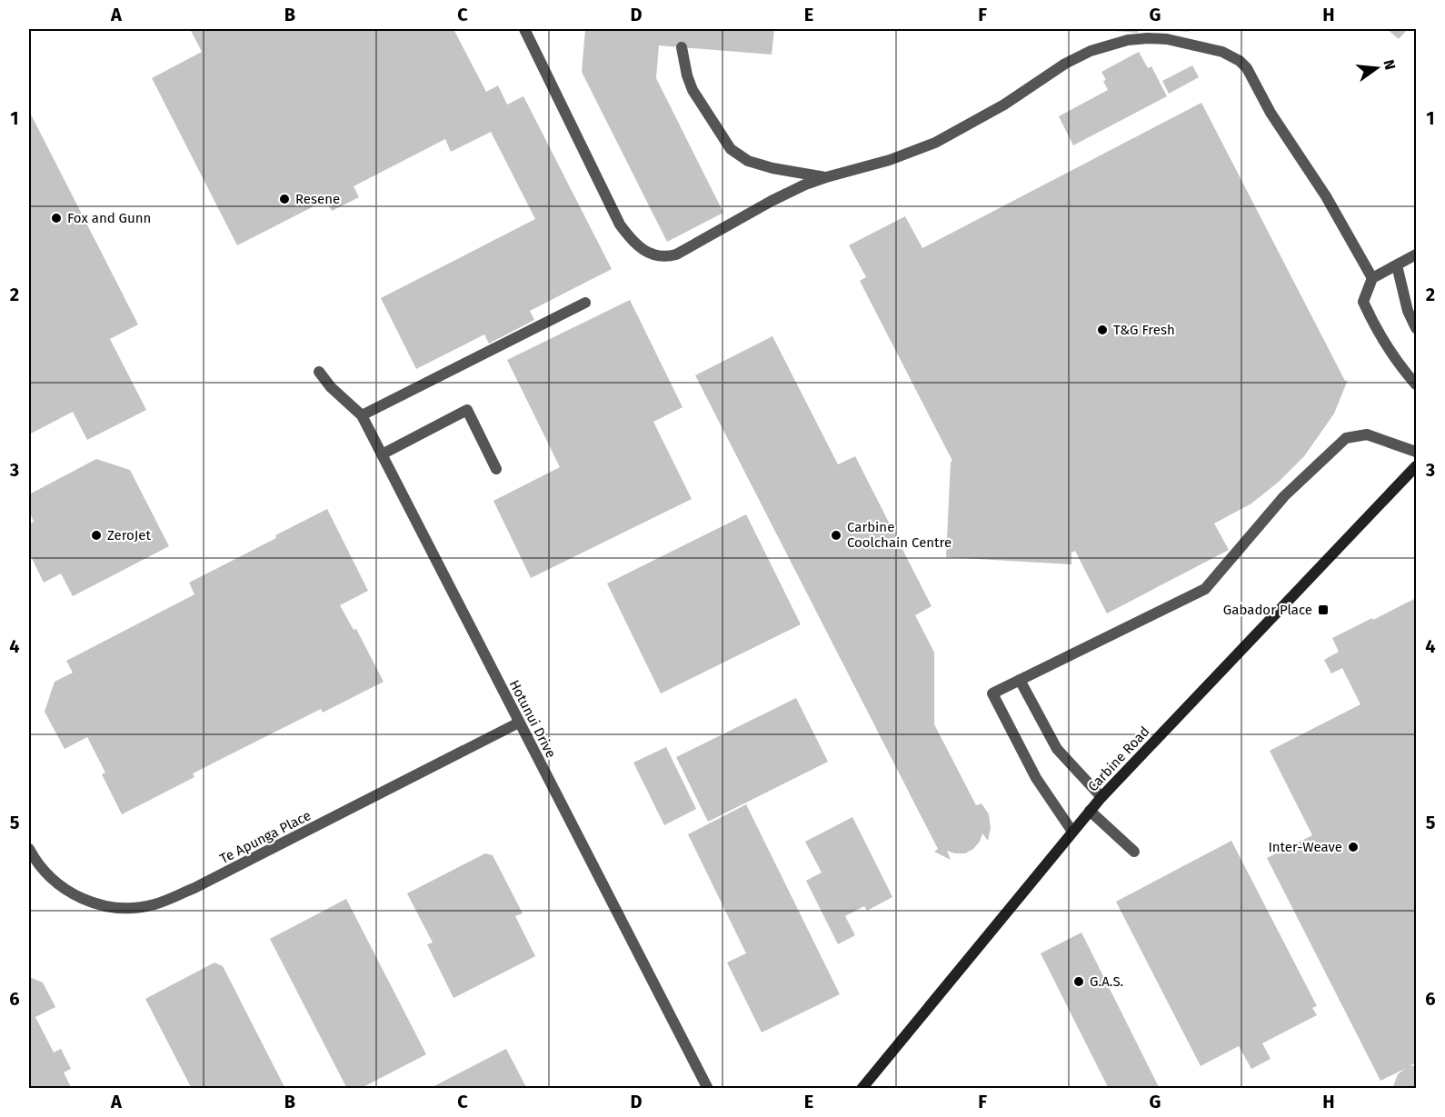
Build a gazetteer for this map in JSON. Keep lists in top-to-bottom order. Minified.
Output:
{"streets":{"main road":["Carbine Road"],"street":["Hotunui Drive","Te Apunga Place"]},"crossings":[["Hotunui Drive","Te Apunga Place"]],"places":{"other":["Resene","Fox and Gunn","T&G Fresh","ZeroJet","Carbine Coolchain Centre","Inter-Weave","G.A.S."],"transit":["Gabador Place"]},"north":"right","grid":{"columns":["A","B","C","D","E","F","G","H"],"rows":["1","2","3","4","5","6"]}}
